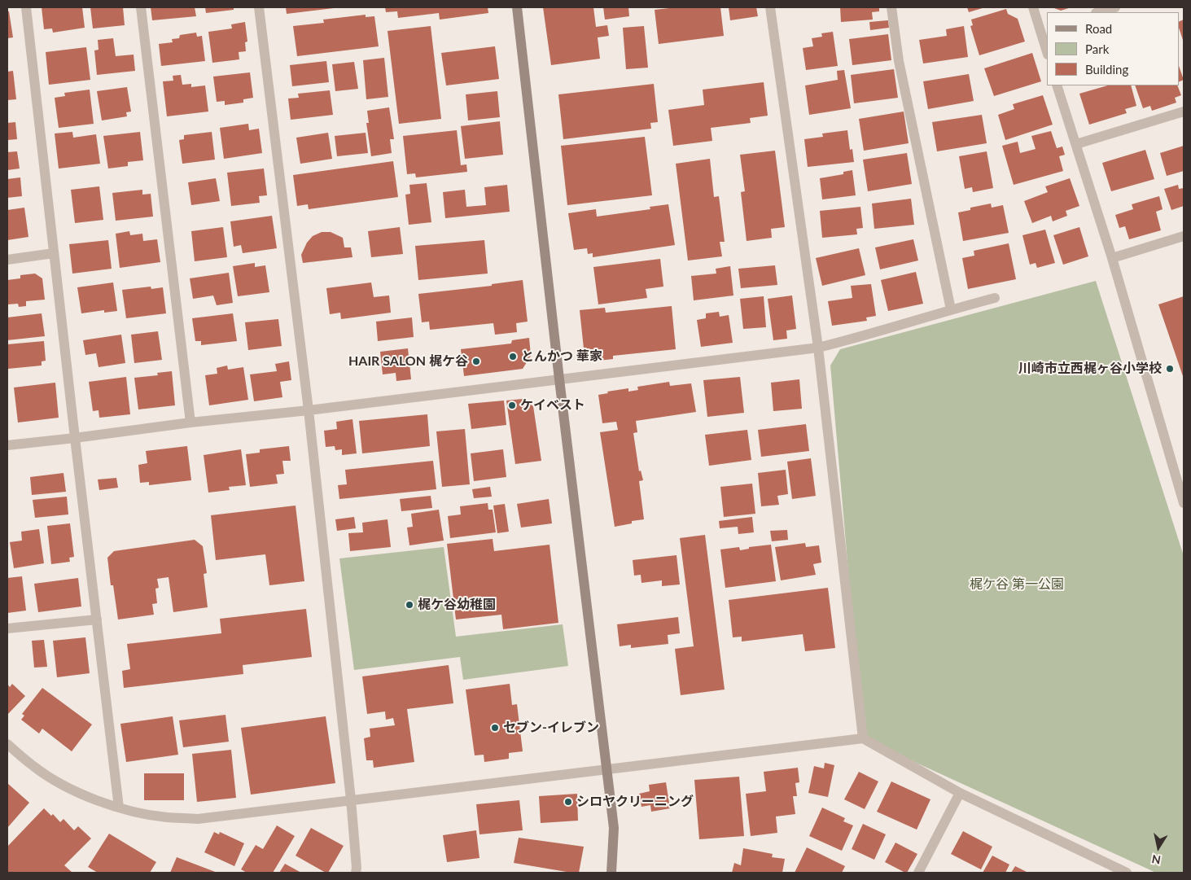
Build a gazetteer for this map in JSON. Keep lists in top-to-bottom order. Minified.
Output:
{"parks":["梶ケ谷 第一公園"],"places":["とんかつ 華家","HAIR SALON 梶ケ谷","川崎市立西梶ヶ谷小学校","ケイベスト","梶ケ谷幼稚園","セブン-イレブン","シロヤクリーニング"],"legend":["Road","Park","Building"],"north":"bottom"}
